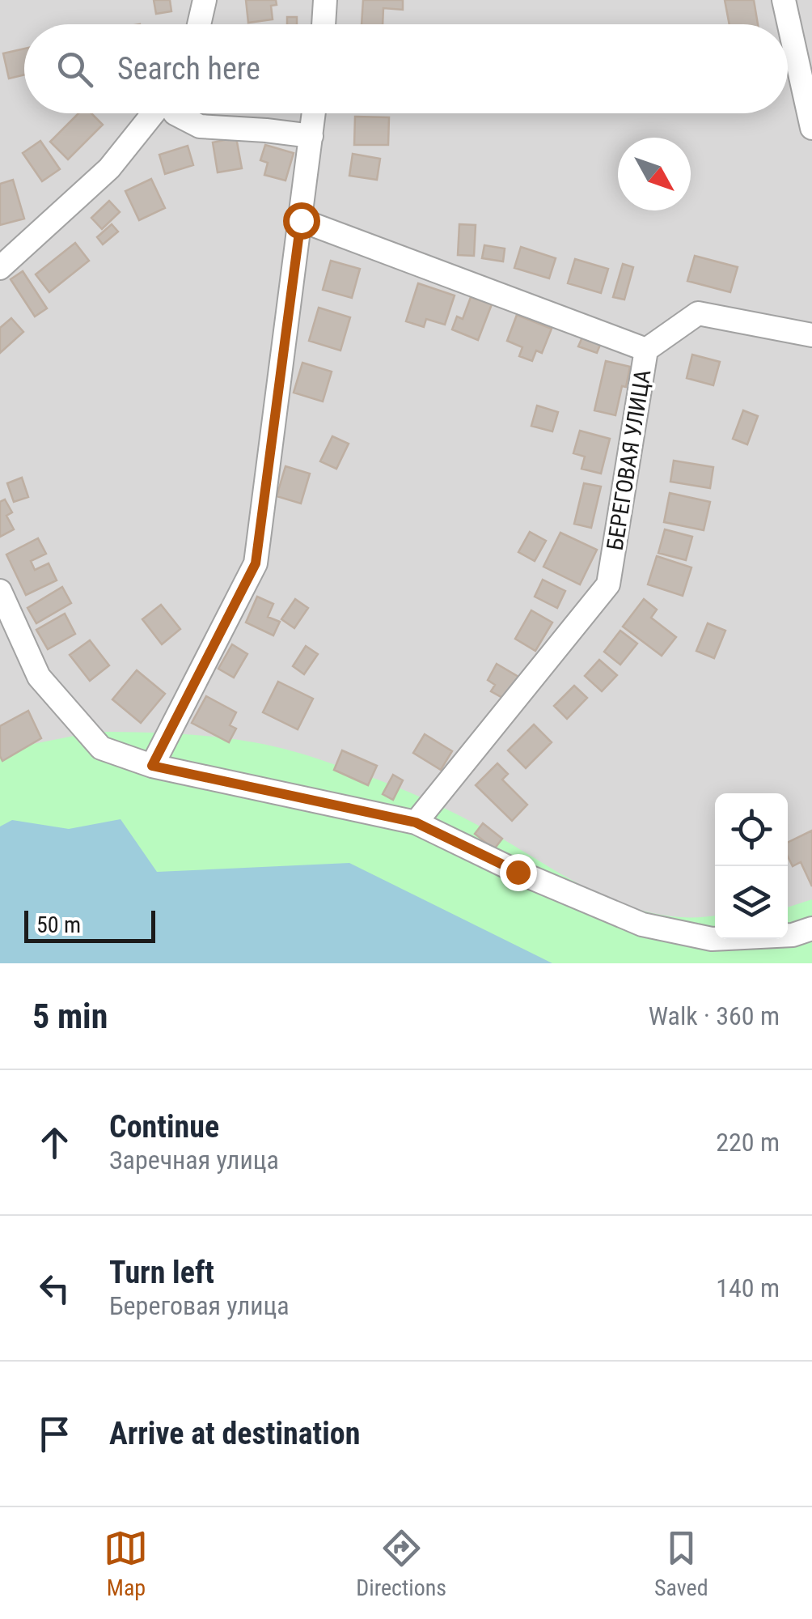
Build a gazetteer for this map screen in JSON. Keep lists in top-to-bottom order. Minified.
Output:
{"streets":{"street":["БЕРЕГОВАЯ УЛИЦА"]},"scale_bar":"50 m","north":"bottom right","page":{"search":"Search here","scale":"50 m","heading":["5 min","Walk · 360 m"],"list":[["Continue","Заречная улица","220 m"],["Turn left","Береговая улица","140 m"],"Arrive at destination"],"nav":["Map","Directions","Saved"]}}
